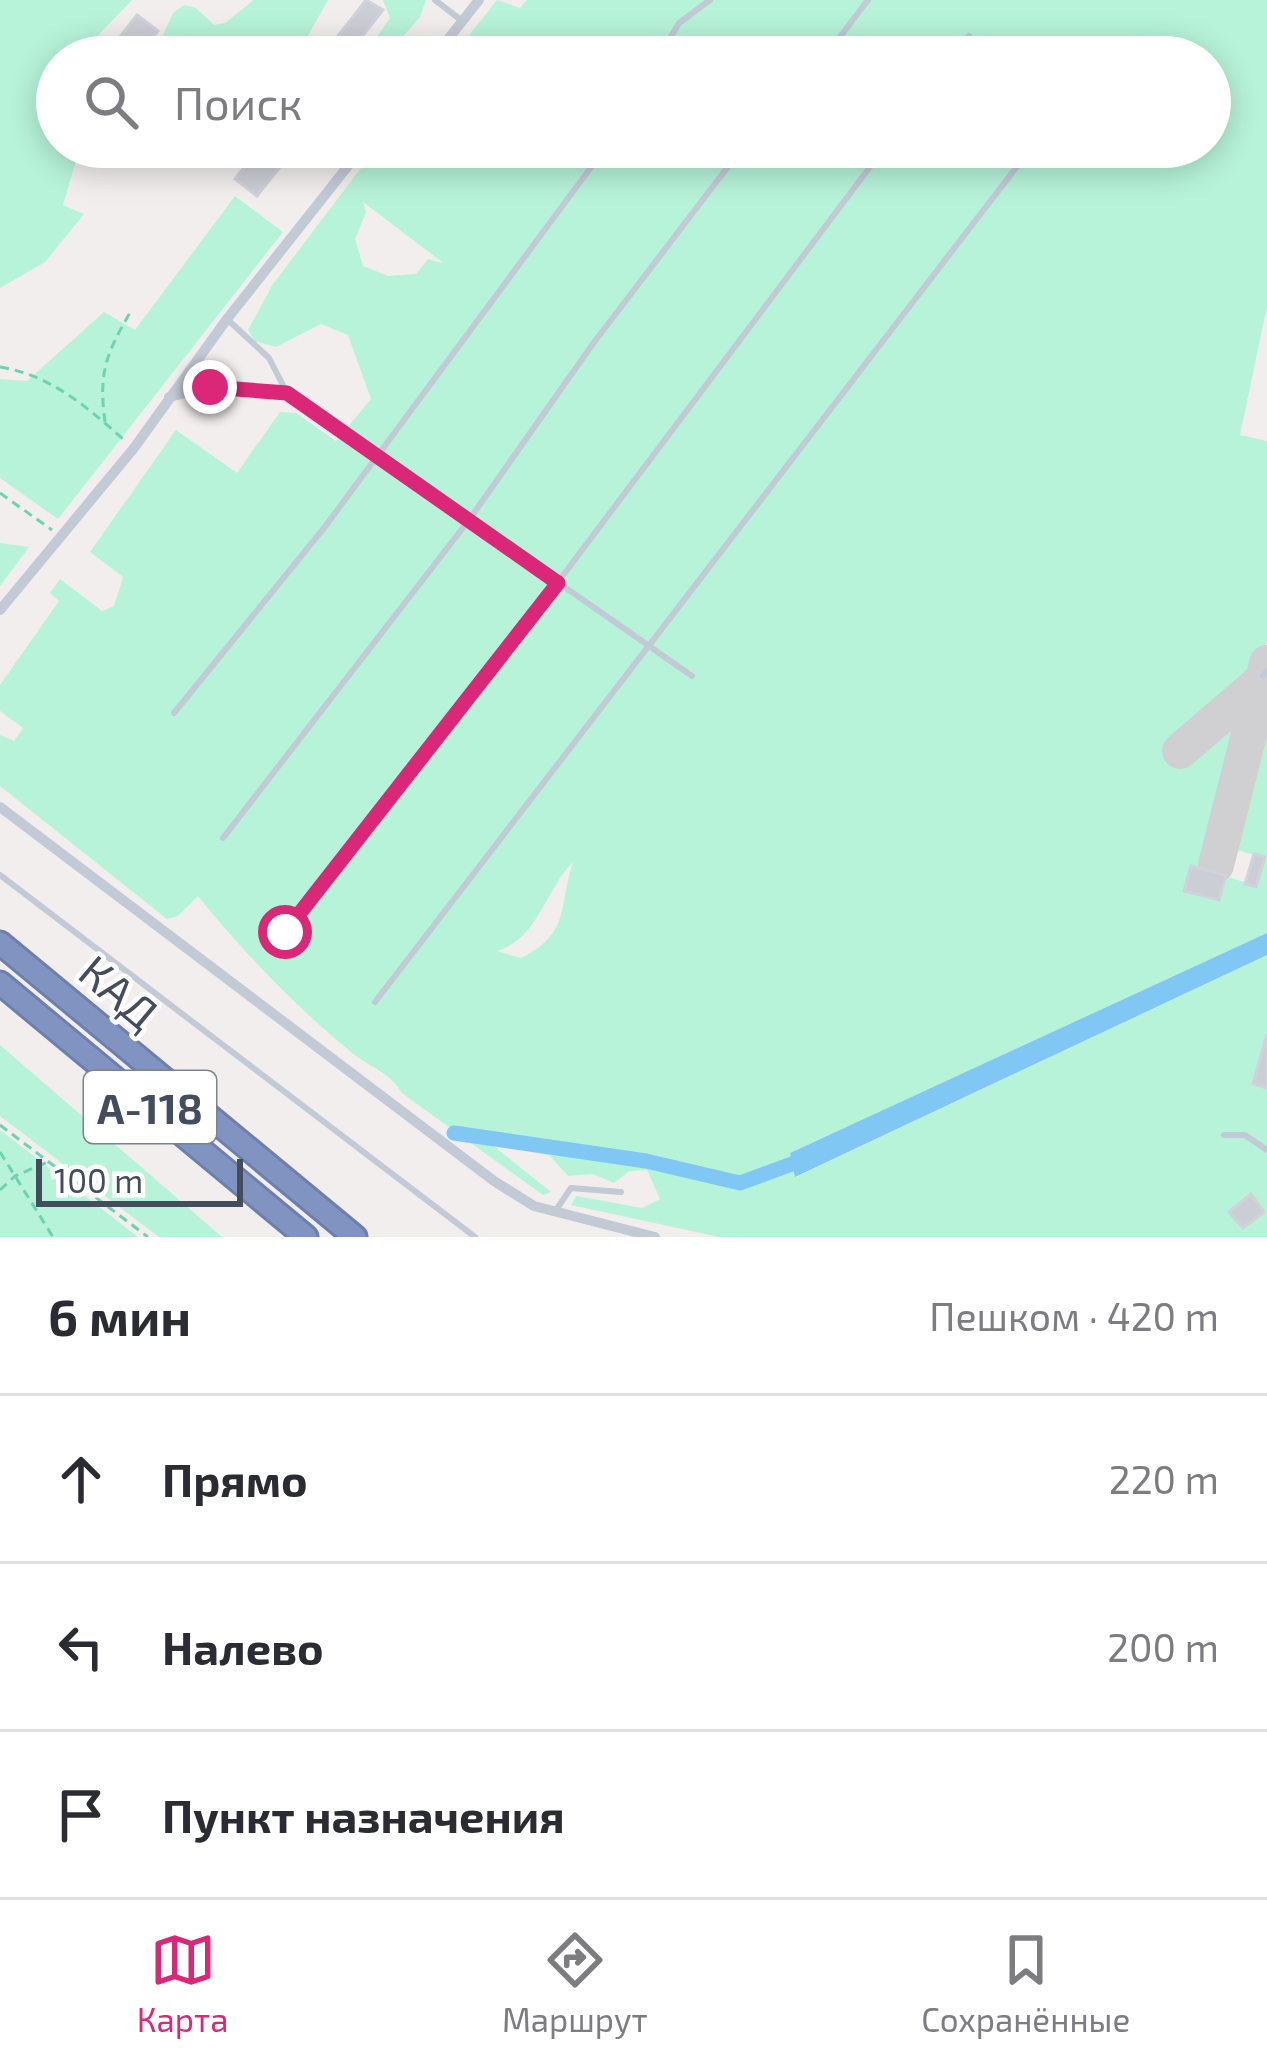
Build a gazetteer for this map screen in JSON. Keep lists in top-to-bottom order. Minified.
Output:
{"streets":{"highway":["КАД","А-118"]},"scale_bar":"100 m","page":{"search":"Поиск","scale":"100 m","heading":["6 мин","Пешком · 420 m"],"list":[["Прямо","220 m"],["Налево","200 m"],"Пункт назначения"],"nav":["Карта","Маршрут","Сохранённые"]}}
